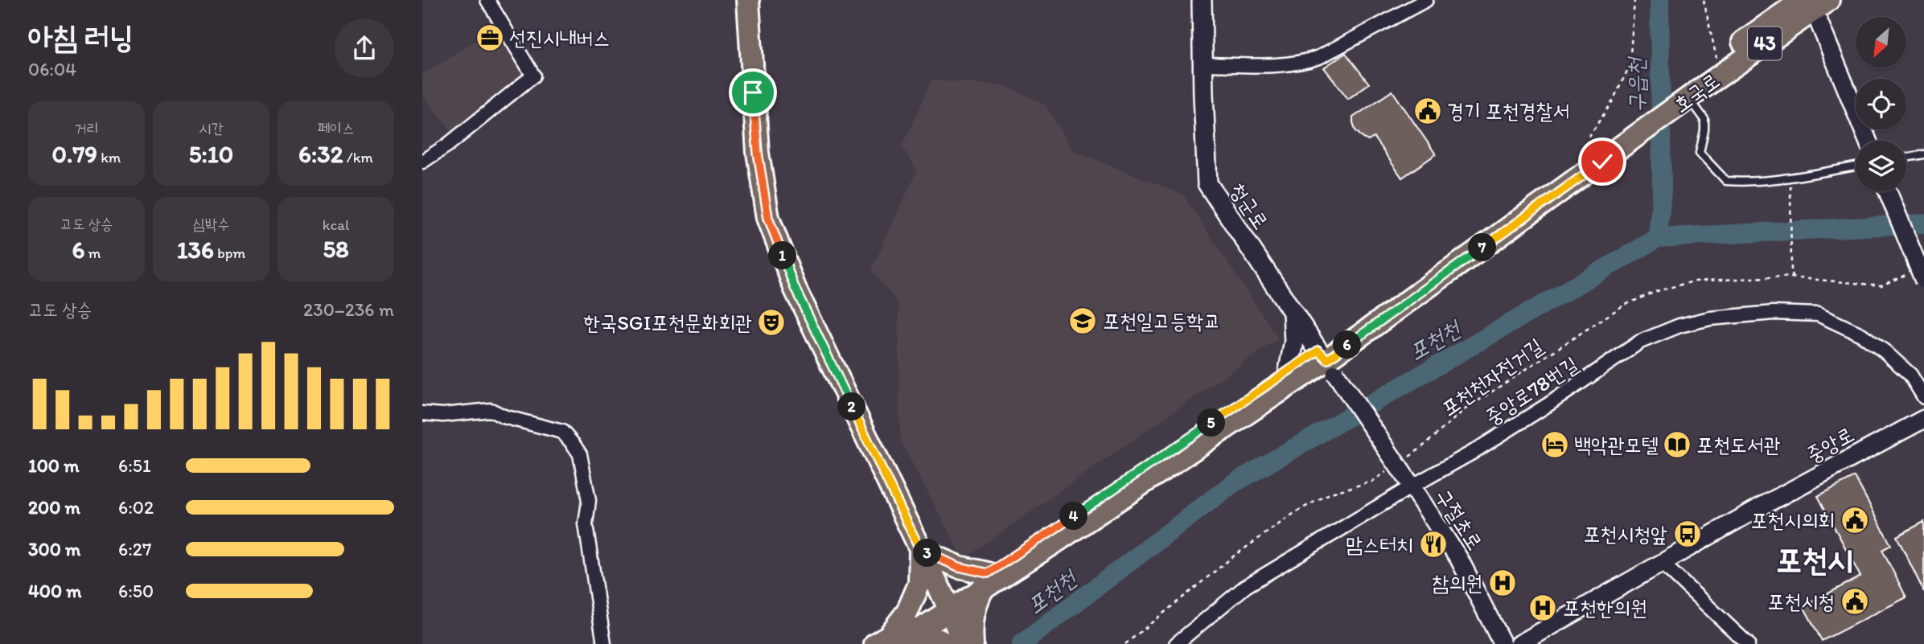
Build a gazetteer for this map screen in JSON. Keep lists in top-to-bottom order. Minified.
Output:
{"streets":{"main road":["43","호국로","청군로"],"street":["중앙로78번길","중앙로","구절초로"],"path":["포천천자전거길"]},"crossings":[["호국로","청군로"],["호국로","구절초로"],["청군로","구절초로"],["중앙로78번길","구절초로"]],"districts":["포천시"],"water":["구읍천","포천천"],"places":{"office":["선진시내버스"],"public building":["경기 포천경찰서","포천시의회","포천시청"],"school or university":["포천일고등학교"],"theatre":["한국SGI포천문화회관"],"hotel":["백악관모텔"],"library":["포천도서관"],"bus stop":["포천시청앞"],"restaurant":["맘스터치"],"hospital":["참의원","포천한의원"]},"north":"bottom left","page":{"heading":["아침 러닝","06:04"],"stats":[["거리","0.79 km"],["시간","5:10"],["페이스","6:32 /km"],["고도 상승","6 m"],["심박수","136 bpm"],["kcal","58"]],"pins":["7","1","6","2","5","4","3"],"chart":["고도 상승","230–236 m"],"list":[{"name":"100 m","note":"6:51"},{"name":"200 m","note":"6:02"},{"name":"300 m","note":"6:27"},{"name":"400 m","note":"6:50"}]}}
